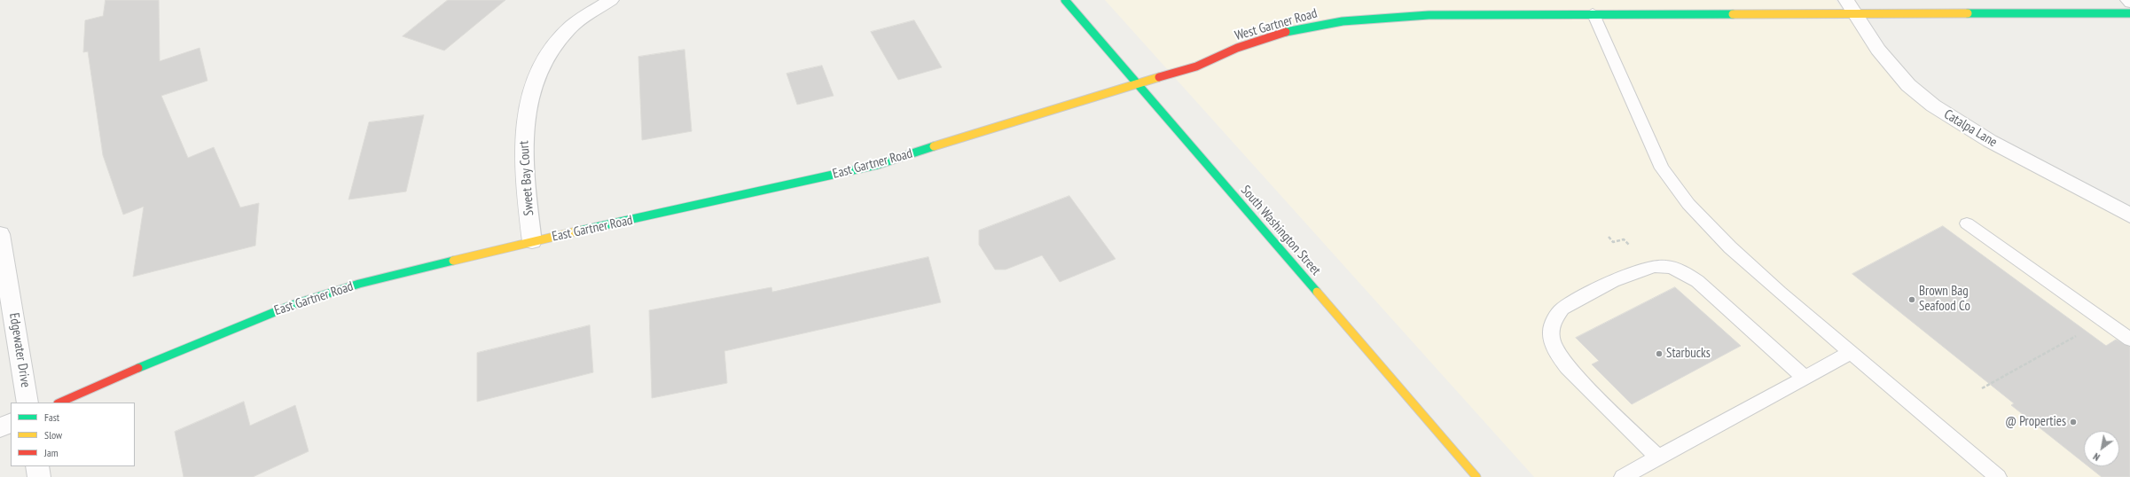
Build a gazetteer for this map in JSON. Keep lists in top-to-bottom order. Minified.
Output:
{"streets":{"street":["West Gartner Road","Catalpa Lane","East Gartner Road","Sweet Bay Court","South Washington Street","Edgewater Drive"]},"crossings":[["West Gartner Road","Catalpa Lane"],["West Gartner Road","East Gartner Road"],["West Gartner Road","South Washington Street"],["East Gartner Road","Sweet Bay Court"],["East Gartner Road","South Washington Street"]],"places":["Brown Bag Seafood Co","Starbucks","@ Properties"],"legend":["Fast","Slow","Jam"],"north":"bottom left"}
